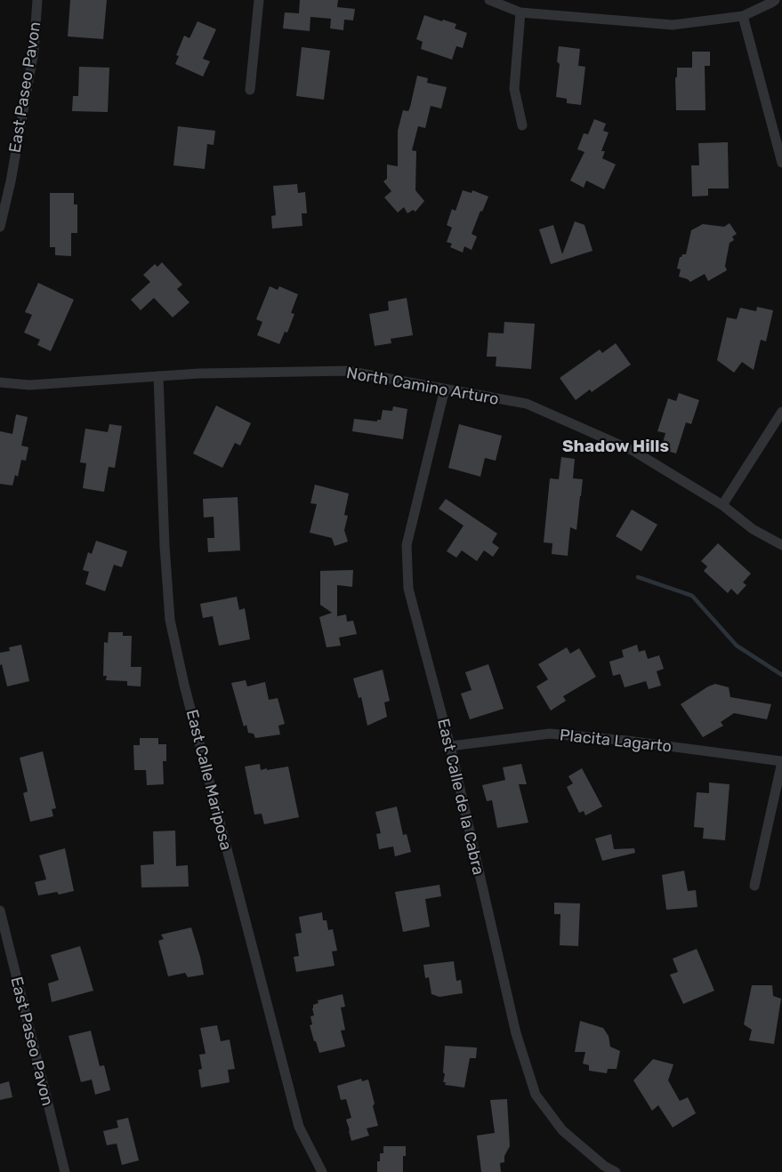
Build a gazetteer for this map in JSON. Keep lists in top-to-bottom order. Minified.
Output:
{"streets":{"street":["East Paseo Pavon","North Camino Arturo","Placita Lagarto","East Calle Mariposa","East Calle de la Cabra"]},"crossings":[["North Camino Arturo","East Calle Mariposa"],["North Camino Arturo","East Calle de la Cabra"],["Placita Lagarto","East Calle de la Cabra"]],"districts":["Shadow Hills"]}
